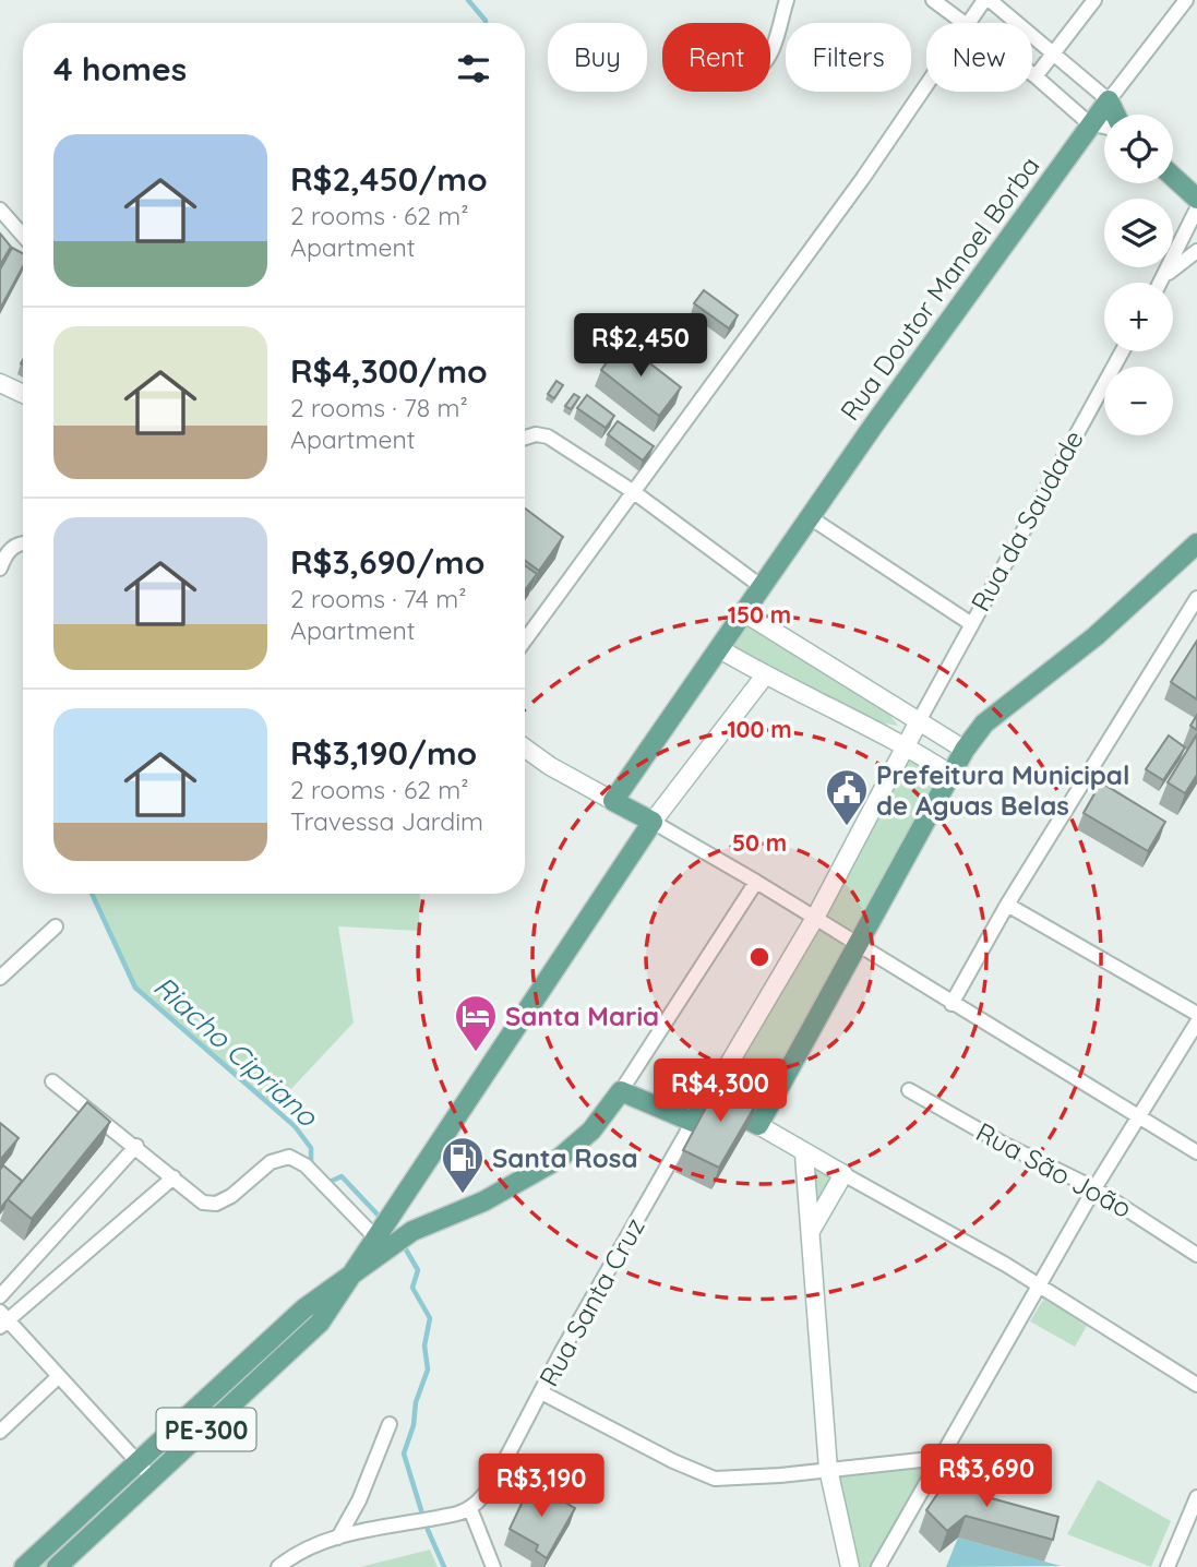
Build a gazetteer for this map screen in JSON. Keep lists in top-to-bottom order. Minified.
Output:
{"streets":{"main road":["Rua Doutor Manoel Borba","PE-300"],"street":["Rua da Saudade","Rua São João","Rua Santa Cruz"]},"water":["Riacho Cipriano"],"places":{"public building":["Prefeitura Municipal de Aguas Belas"],"hotel":["Santa Maria"],"fuel station":["Santa Rosa"]},"page":{"chip":["Buy","Rent","Filters","New"],"heading":"4 homes","map_buttons":["+","−"],"list":[{"name":"R$2,450/mo","note":"2 rooms · 62 m² · Apartment"},{"name":"R$4,300/mo","note":"2 rooms · 78 m² · Apartment"},{"name":"R$3,690/mo","note":"2 rooms · 74 m² · Apartment"},{"name":"R$3,190/mo","note":"2 rooms · 62 m² · Travessa Jardim"}],"price":["R$2,450","R$4,300","R$3,690","R$3,190"]},"rings":["150 m","100 m","50 m"]}
